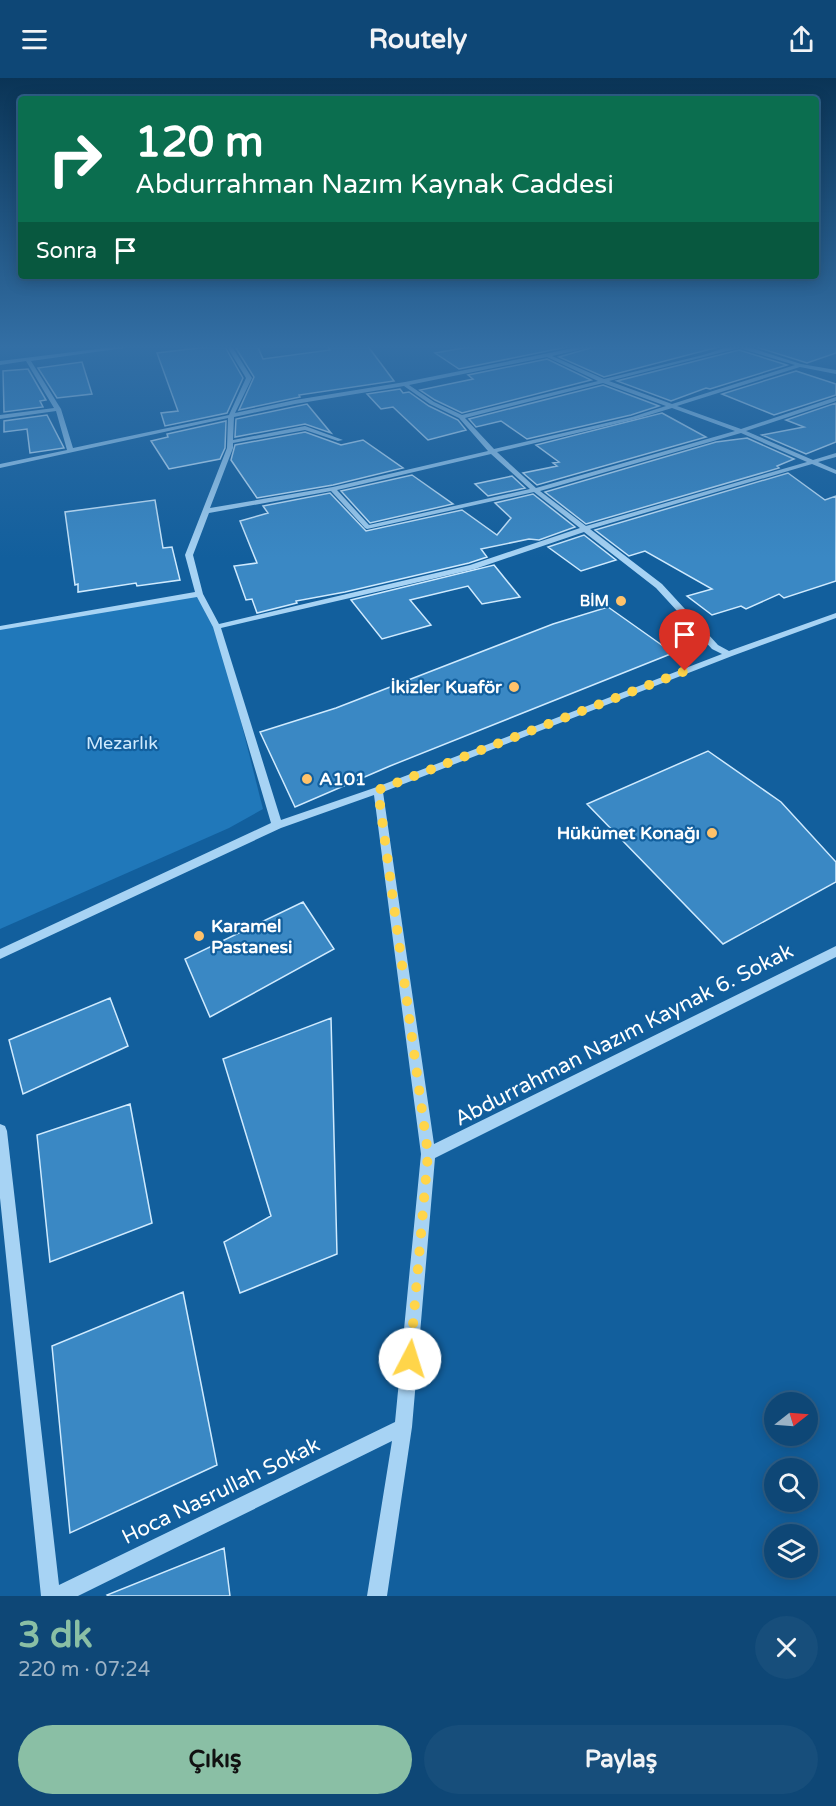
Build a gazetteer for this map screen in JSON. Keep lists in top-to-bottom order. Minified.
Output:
{"streets":{"street":["Abdurrahman Nazım Kaynak 6. Sokak","Hoca Nasrullah Sokak"]},"parks":["Mezarlık"],"places":["BİM","İkizler Kuaför","A101","Hükümet Konağı","Karamel Pastanesi"],"north":"right","page":{"header":"Routely","turn":["120 m","Abdurrahman Nazım Kaynak Caddesi"],"then":"Sonra","heading":["3 dk","220 m · 07:24"],"buttons":["Çıkış","Paylaş"]}}
